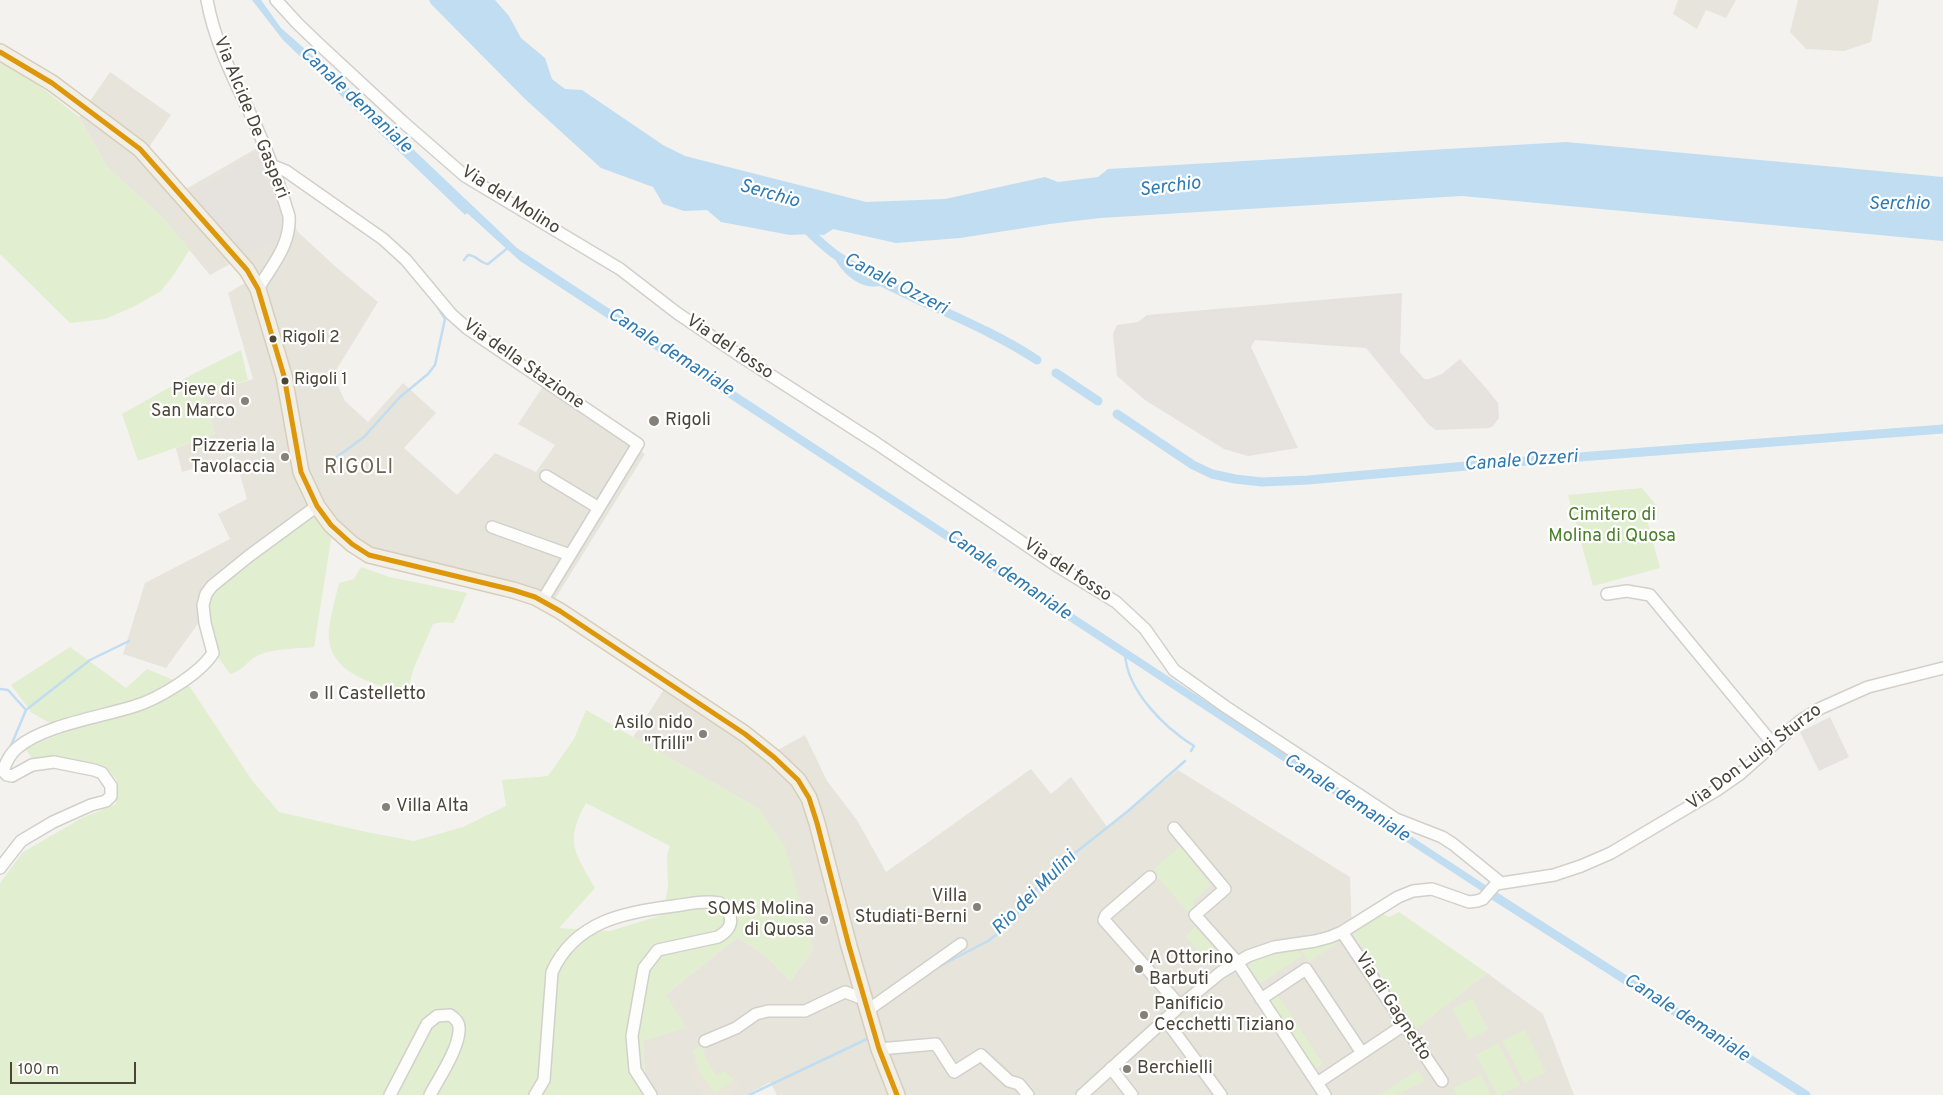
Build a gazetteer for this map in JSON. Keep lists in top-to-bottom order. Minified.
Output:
{"streets":{"street":["Via Alcide De Gasperi","Via del Molino","Via del fosso","Via della Stazione","Via Don Luigi Sturzo","Via di Gagnetto"]},"crossings":[["Via Alcide De Gasperi","Via della Stazione"],["Via del Molino","Via del fosso"],["Via del fosso","Via Don Luigi Sturzo"]],"districts":["RIGOLI"],"water":["Canale demaniale","Serchio","Canale Ozzeri","Rio dei Mulini"],"parks":["Cimitero di Molina di Quosa"],"places":["Rigoli 2","Rigoli 1","Pieve di San Marco","Rigoli","Pizzeria la Tavolaccia","Il Castelletto","Asilo nido \"Trilli\"","Villa Alta","Villa Studiati-Berni","SOMS Molina di Quosa","A Ottorino Barbuti","Panificio Cecchetti Tiziano","Berchielli"],"scale_bar":"100 m"}
